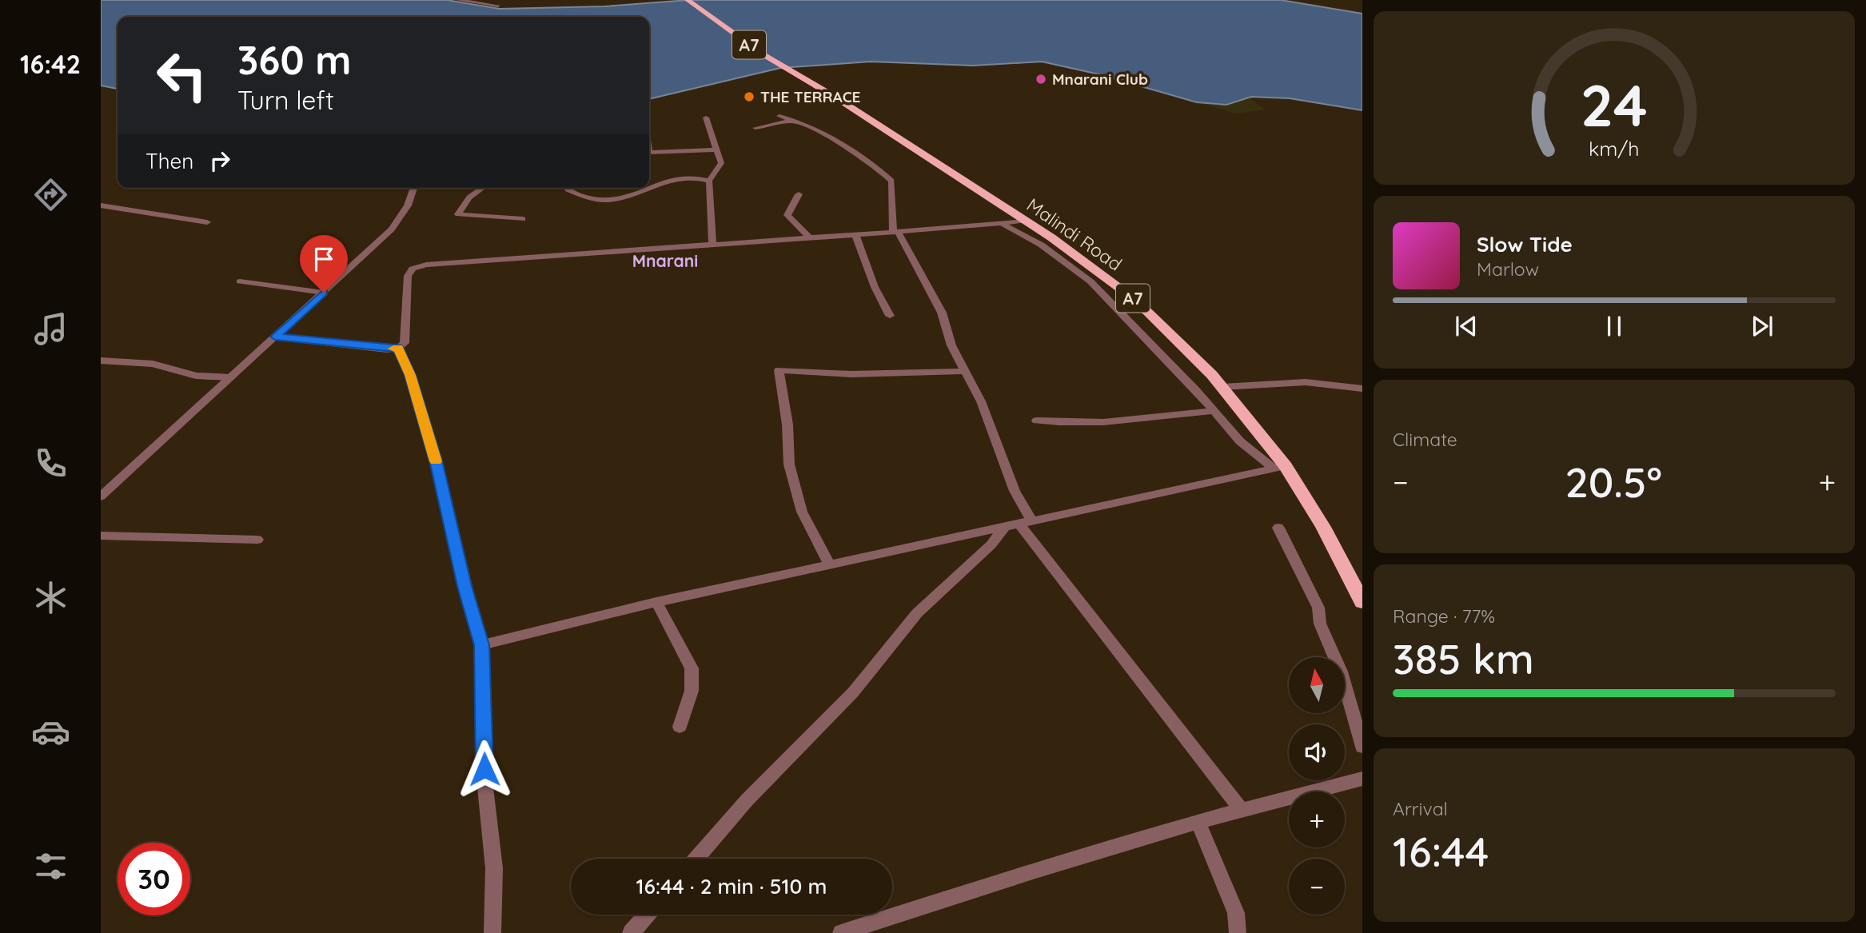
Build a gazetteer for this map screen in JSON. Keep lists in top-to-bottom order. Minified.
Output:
{"streets":{"highway":["A7","Malindi Road"]},"districts":["Mnarani"],"places":["Mnarani Club","THE TERRACE"],"north":"top","page":{"tabs":"16:42","turn":["360 m","Turn left"],"then":"Then","song":["Slow Tide","Marlow"],"tile":["Climate",["Range · 77%","385 km"],["Arrival","16:44"]],"heat":["−","20.5°","+"],"map_buttons":["+","−"],"limit":"30","trip":"16:44 · 2 min · 510 m","gauge":["24","km/h"]}}
